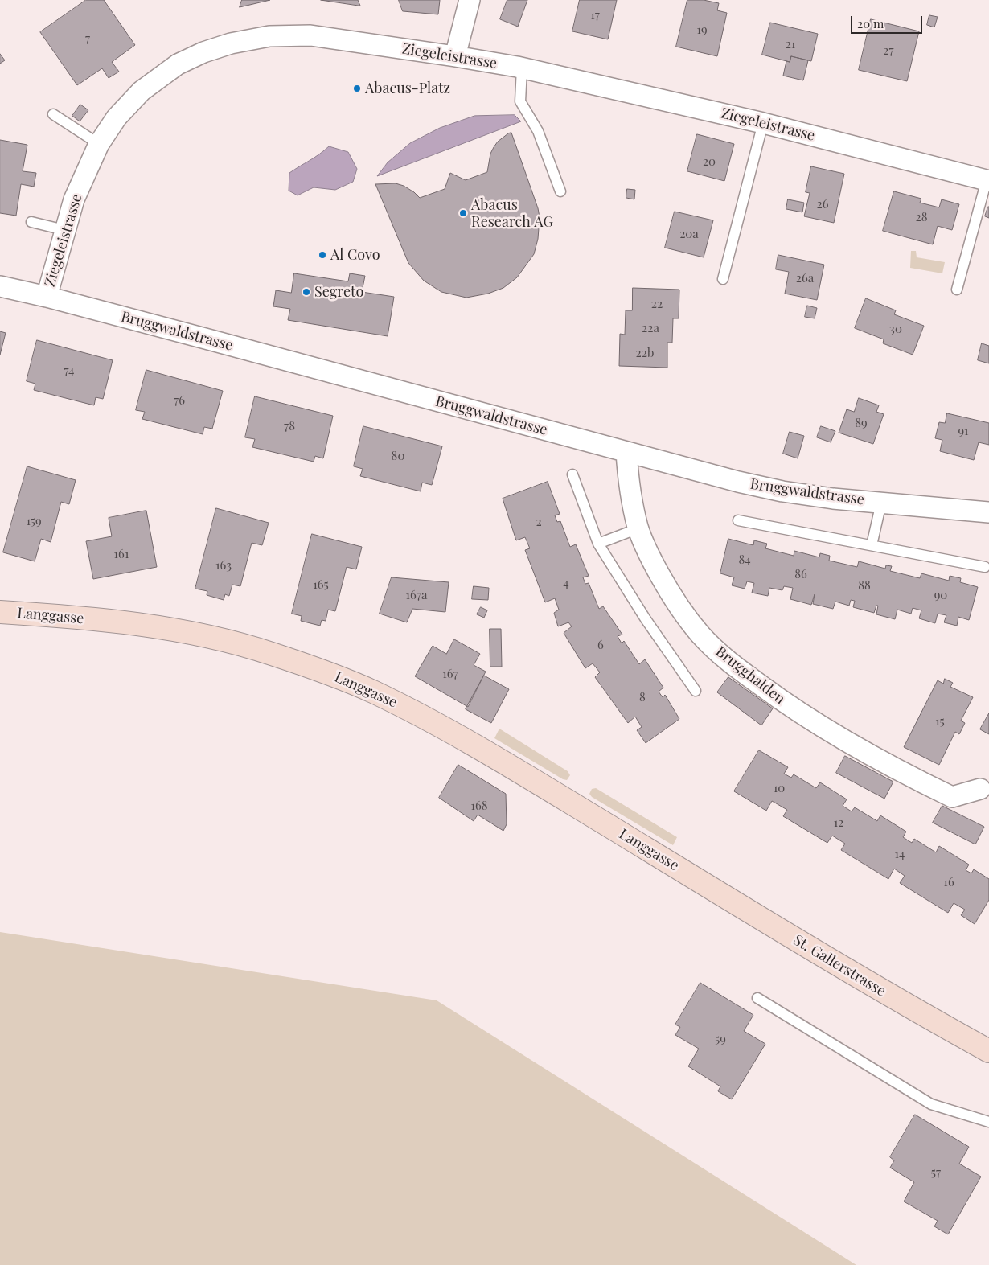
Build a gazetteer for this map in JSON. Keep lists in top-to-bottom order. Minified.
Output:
{"streets":{"main road":["Langgasse","St. Gallerstrasse"],"street":["Ziegeleistrasse","Bruggwaldstrasse","Brugghalden"]},"crossings":[["Ziegeleistrasse","Bruggwaldstrasse"],["Bruggwaldstrasse","Brugghalden"],["Langgasse","St. Gallerstrasse"]],"places":["Abacus-Platz","Abacus Research AG","Al Covo","Segreto"],"house_numbers":["17","19","7","21","27","20","26","28","20a","26a","22","22a","30","22b","74","76","89","78","91","80","159","2","161","84","163","86","4","165","88","167a","90","6","167","8","15","10","168","12","14","16","59","57"],"scale_bar":"20 m"}
